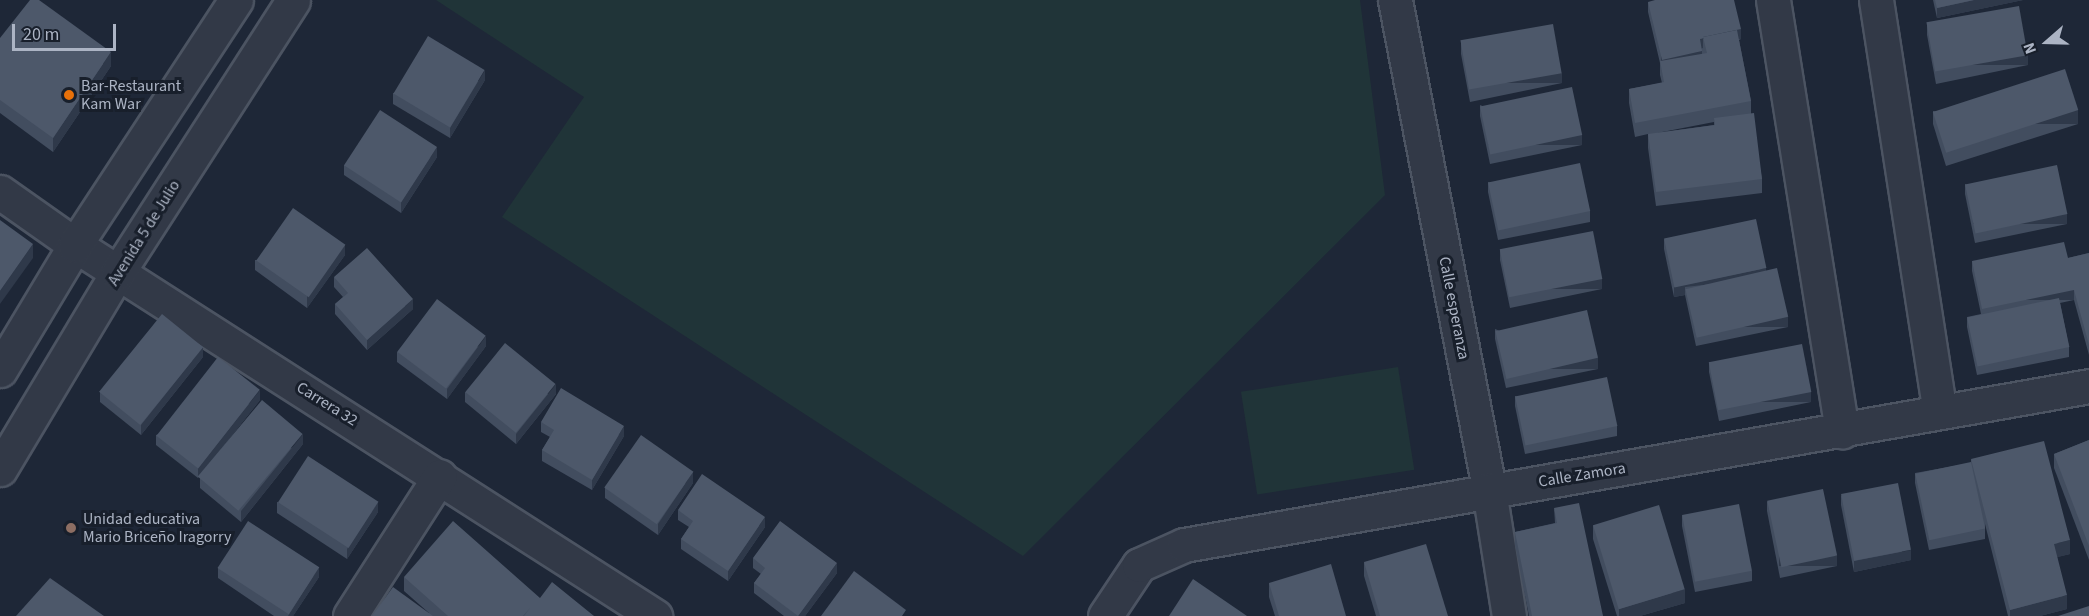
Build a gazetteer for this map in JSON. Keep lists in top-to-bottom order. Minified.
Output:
{"streets":{"street":["Avenida 5 de Julio","Calle esperanza","Carrera 32","Calle Zamora"]},"crossings":[["Avenida 5 de Julio","Carrera 32"],["Calle esperanza","Calle Zamora"]],"places":["Bar-Restaurant Kam War","Unidad educativa Mario Briceño Iragorry"],"scale_bar":"20 m","north":"left"}
